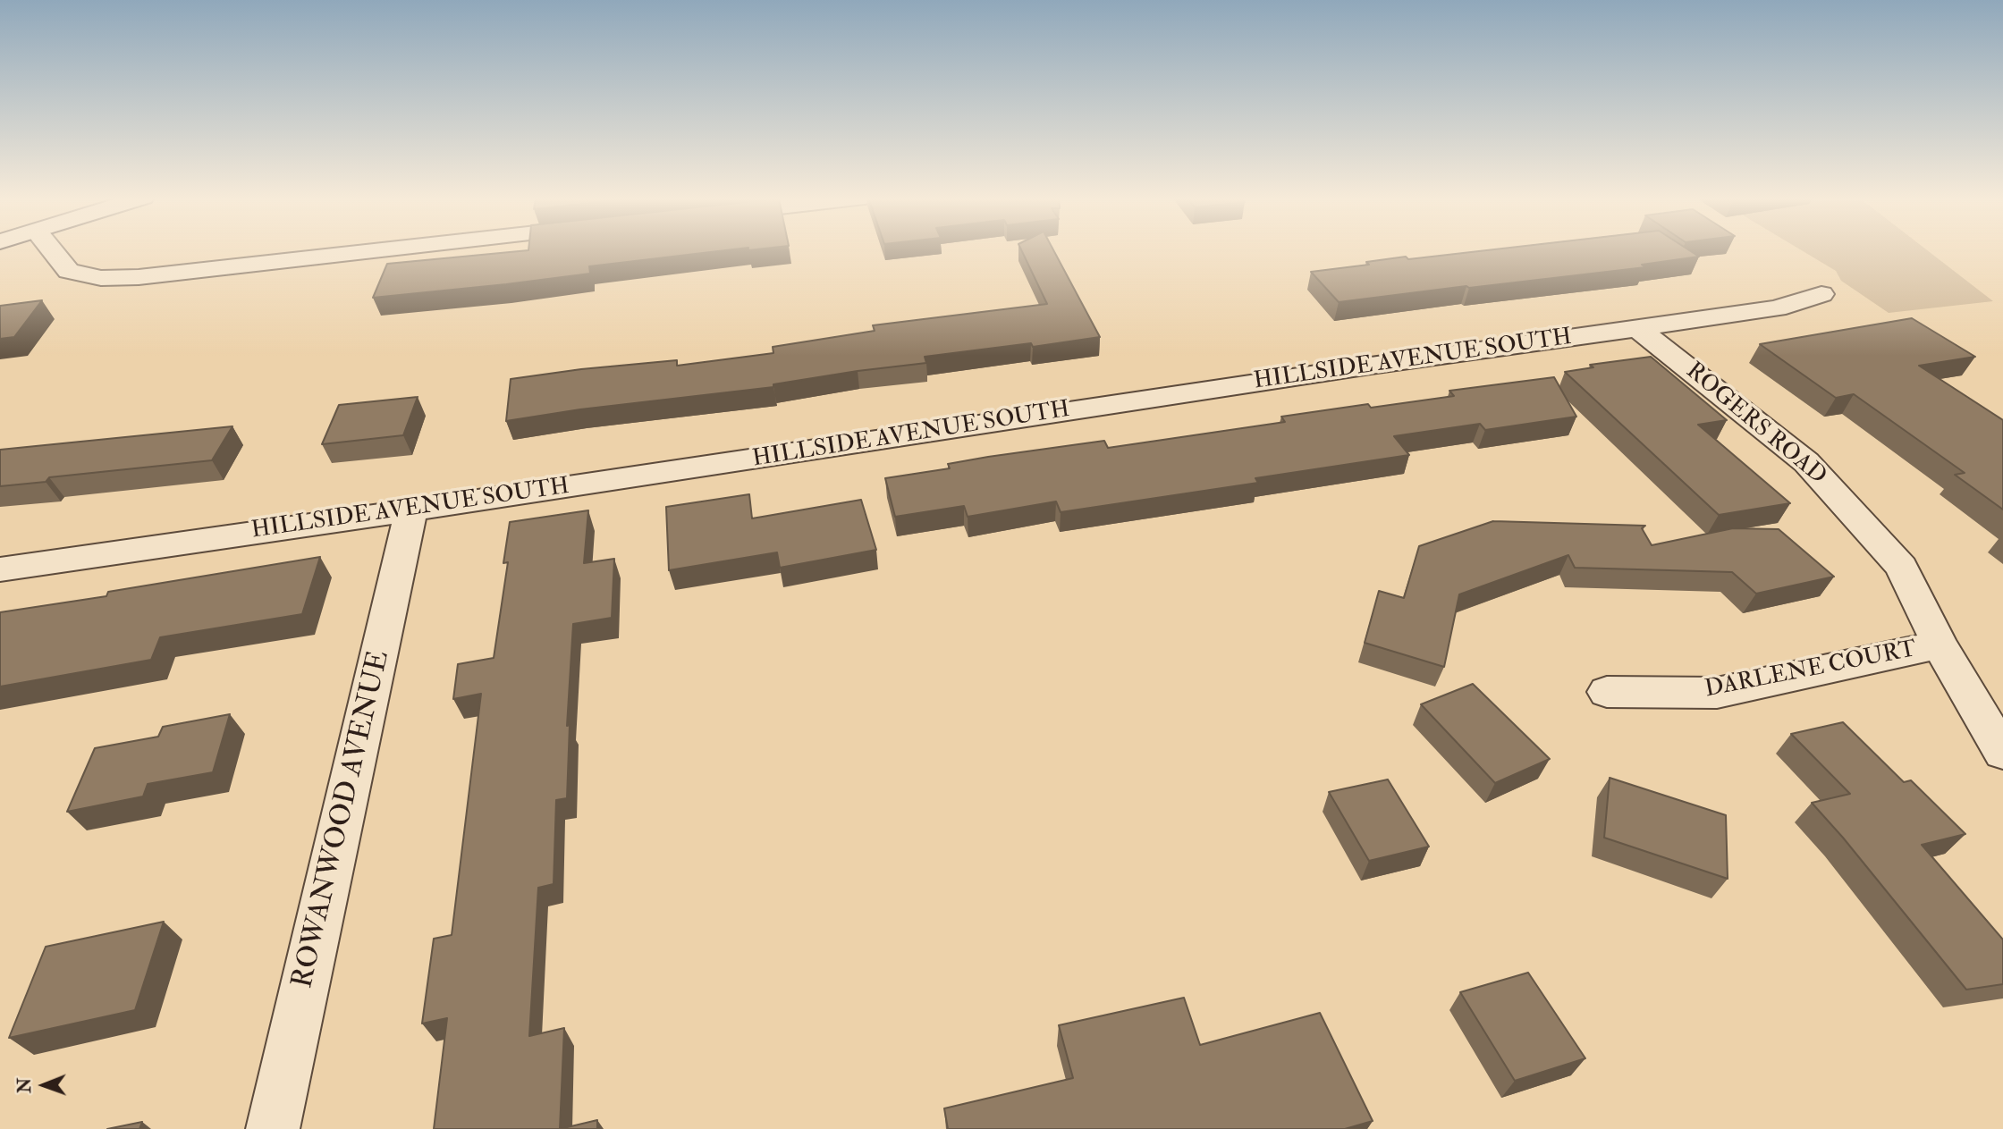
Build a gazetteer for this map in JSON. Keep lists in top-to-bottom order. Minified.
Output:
{"streets":{"street":["HILLSIDE AVENUE SOUTH","ROGERS ROAD","DARLENE COURT","ROWANWOOD AVENUE"]},"crossings":[["HILLSIDE AVENUE SOUTH","ROGERS ROAD"],["HILLSIDE AVENUE SOUTH","ROWANWOOD AVENUE"],["ROGERS ROAD","DARLENE COURT"]],"north":"left"}
